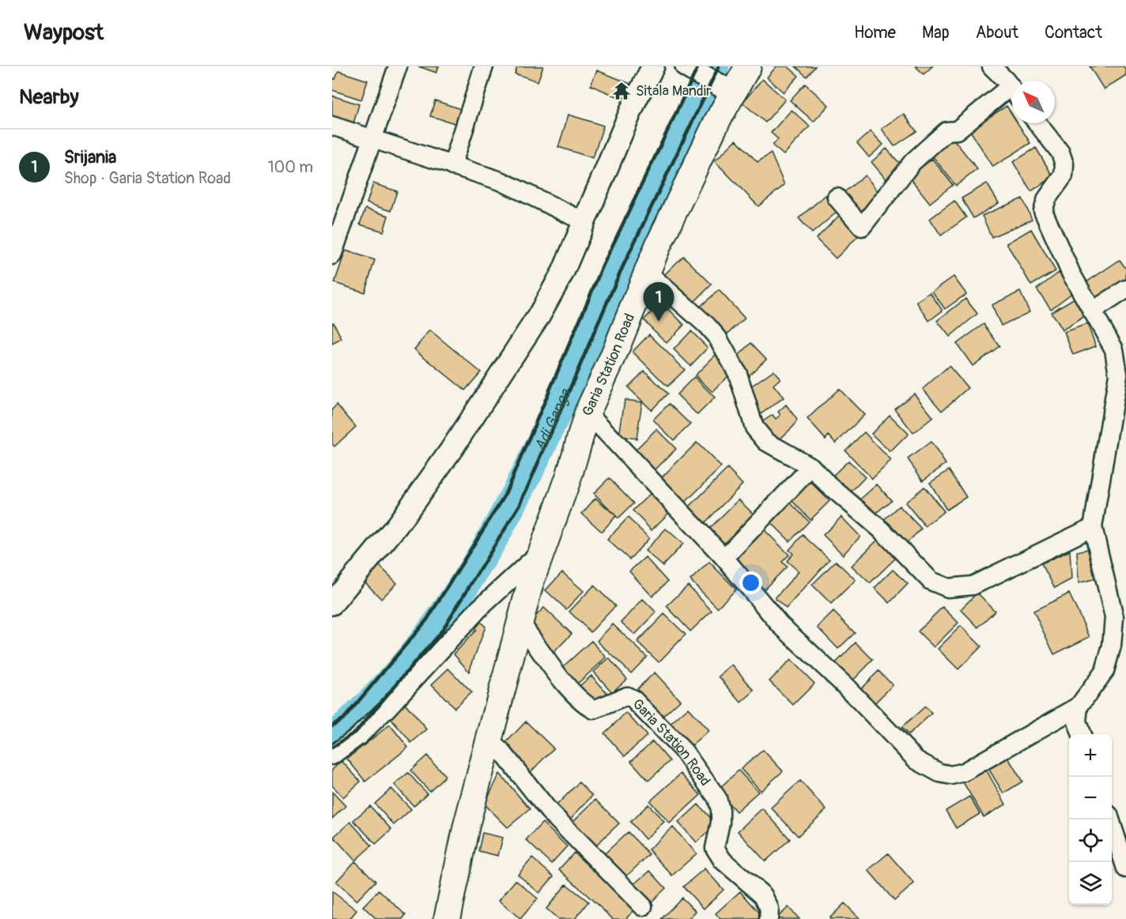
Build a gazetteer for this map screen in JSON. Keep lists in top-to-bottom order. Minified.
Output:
{"streets":{"main road":["Garia Station Road"]},"water":["Adi Ganga"],"places":{"temple":["Sitala Mandir"]},"north":"top left","page":{"header":"Waypost","nav":["Home","Map","About","Contact"],"heading":"Nearby","list":[{"mark":"1","name":"Srijania","note":"Shop · Garia Station Road","value":"100 m"}],"pins":"1","map_buttons":["+","−"]}}
